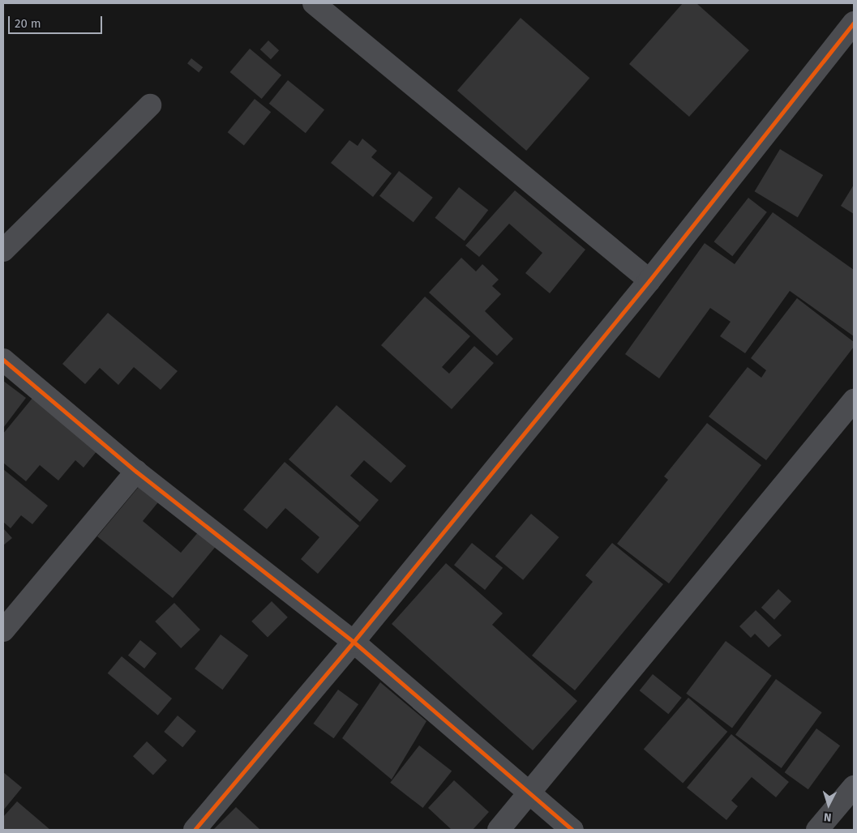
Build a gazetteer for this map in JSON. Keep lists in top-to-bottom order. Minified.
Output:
{"scale_bar":"20 m","north":"bottom"}
